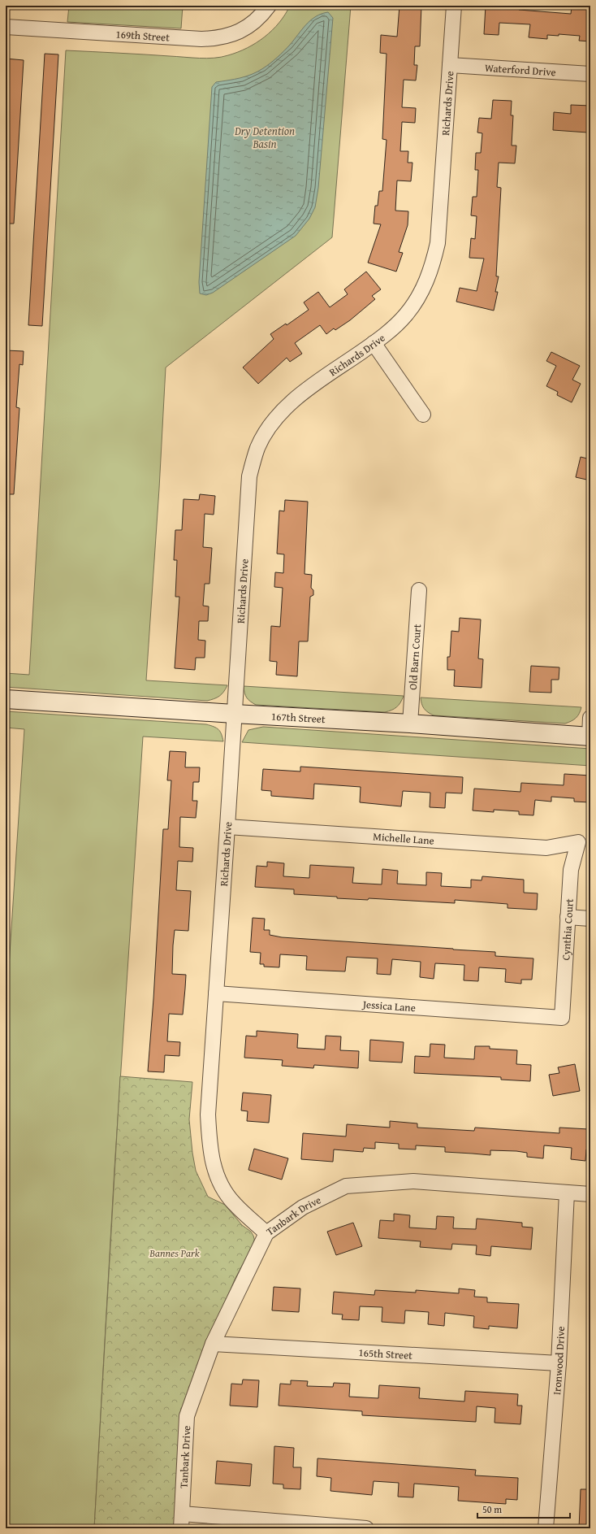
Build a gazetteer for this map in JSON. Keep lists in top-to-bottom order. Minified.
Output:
{"streets":{"street":["169th Street","Waterford Drive","Richards Drive","Old Barn Court","167th Street","Michelle Lane","Cynthia Court","Jessica Lane","Tanbark Drive","165th Street","Ironwood Drive"]},"crossings":[["Waterford Drive","Richards Drive"],["Richards Drive","167th Street"],["Richards Drive","Michelle Lane"],["Richards Drive","Jessica Lane"],["Richards Drive","Tanbark Drive"],["Old Barn Court","167th Street"],["Michelle Lane","Cynthia Court"],["Cynthia Court","Jessica Lane"],["Tanbark Drive","165th Street"],["Tanbark Drive","Ironwood Drive"],["165th Street","Ironwood Drive"]],"water":["Dry Detention Basin"],"parks":["Bannes Park"],"scale_bar":"50 m"}
